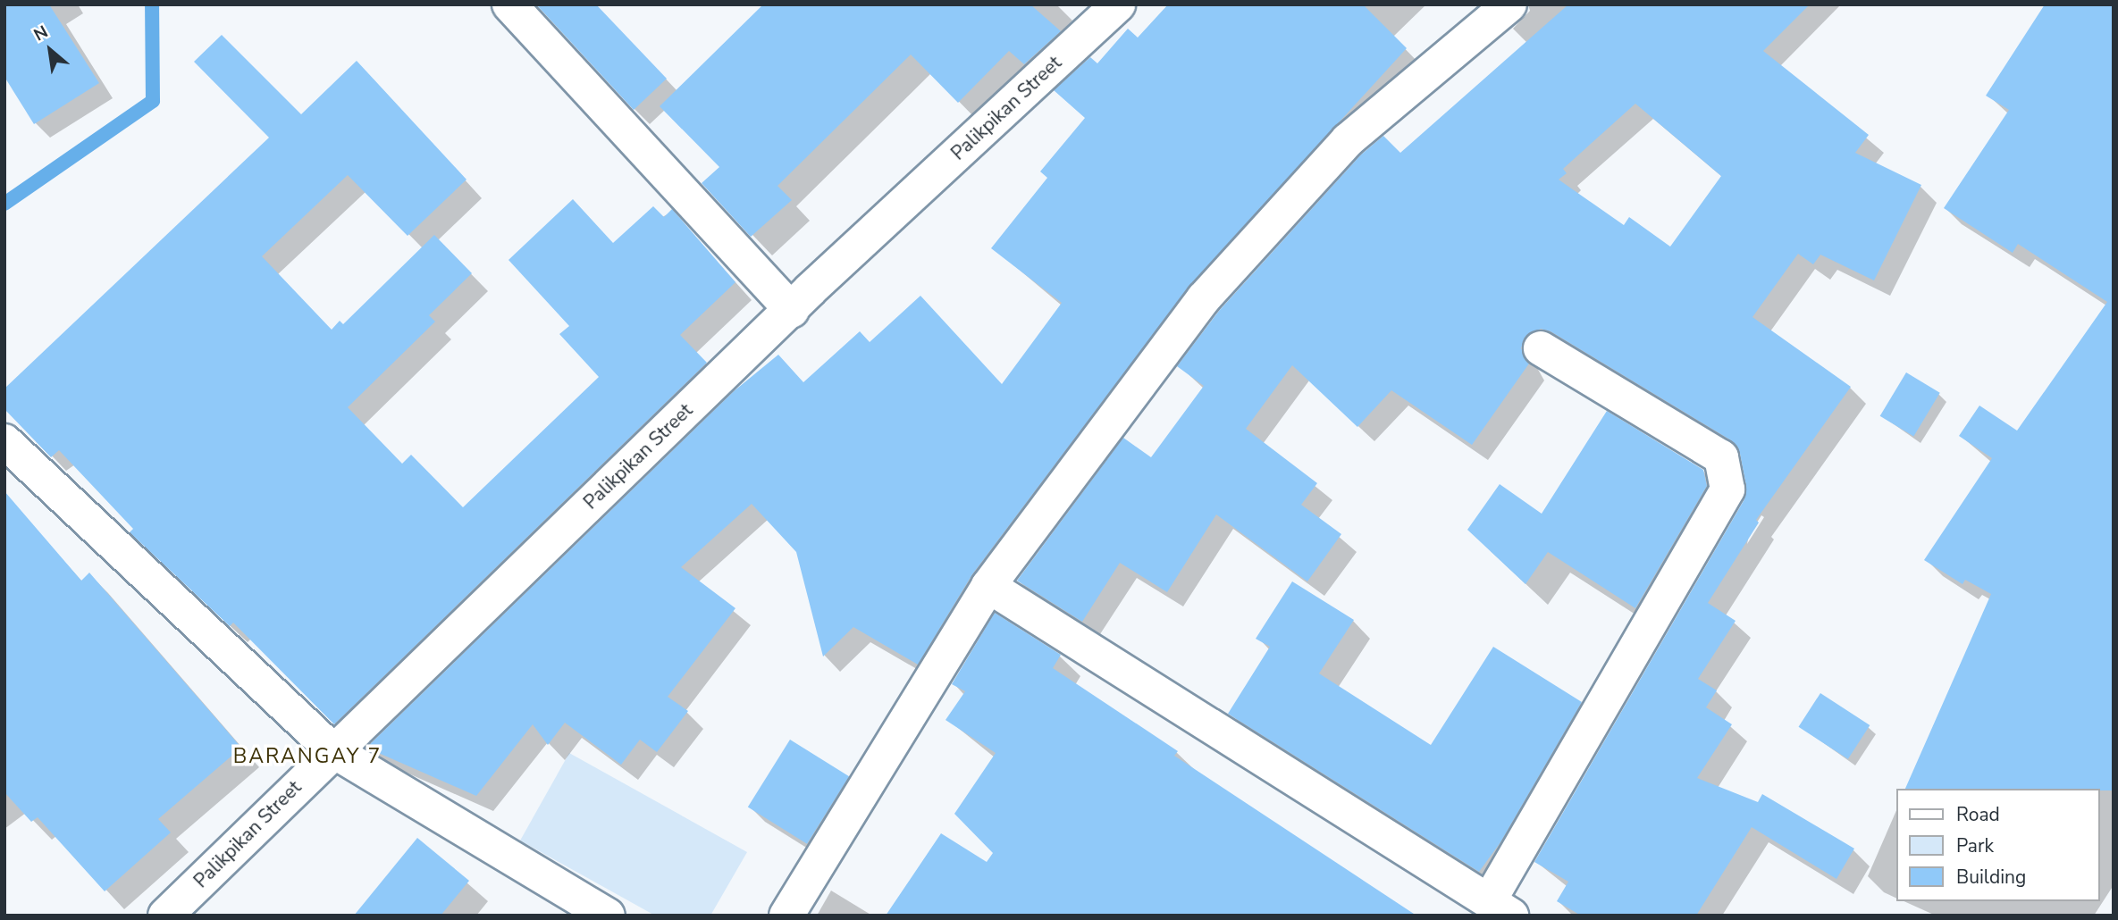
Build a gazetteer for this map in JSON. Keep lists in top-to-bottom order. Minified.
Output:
{"streets":{"street":["Palikpikan Street"]},"districts":["BARANGAY 7"],"legend":["Road","Park","Building"],"north":"top left"}
